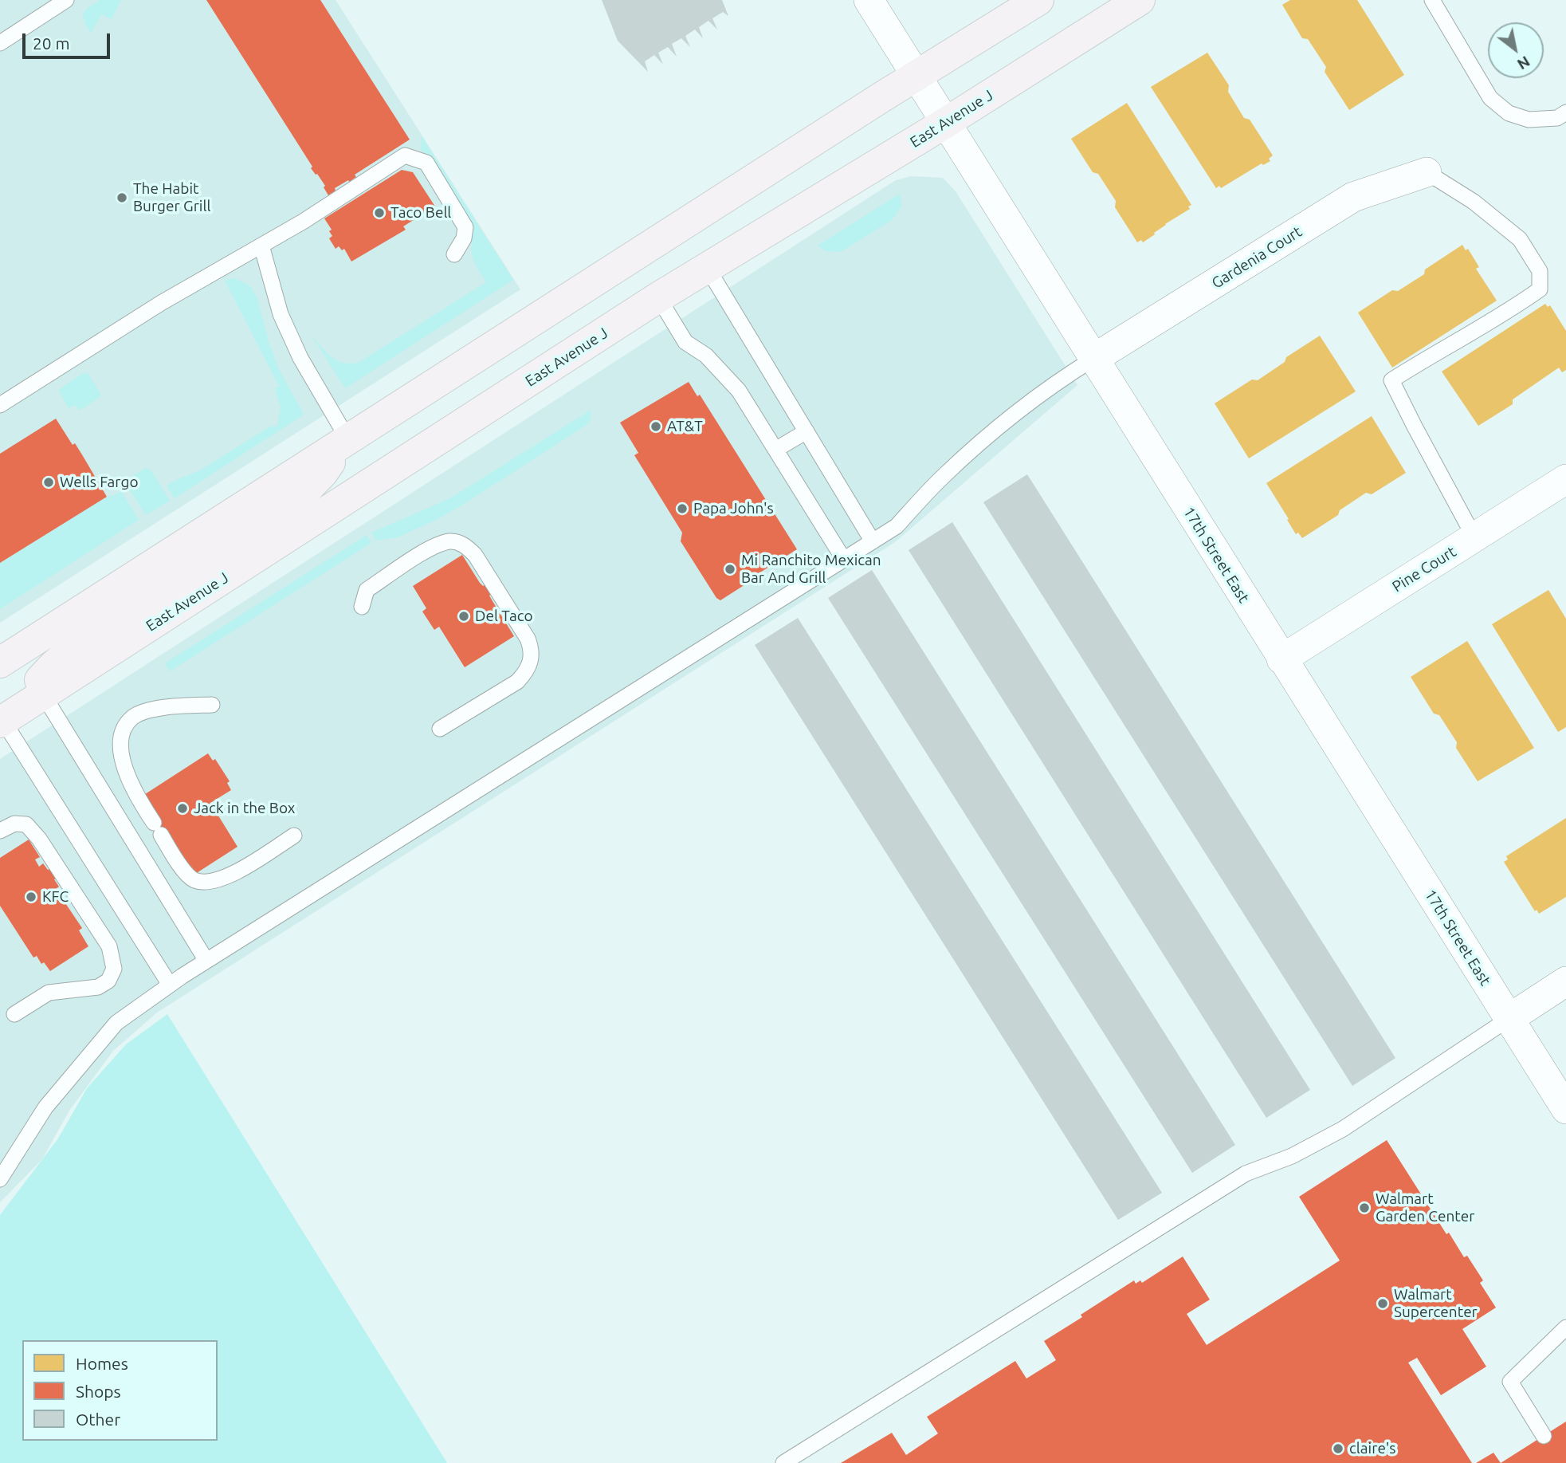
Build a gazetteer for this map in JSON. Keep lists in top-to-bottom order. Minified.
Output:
{"streets":{"main road":["East Avenue J"],"street":["Gardenia Court","17th Street East","Pine Court"]},"crossings":[["East Avenue J","17th Street East"],["Gardenia Court","17th Street East"],["17th Street East","Pine Court"]],"places":["The Habit Burger Grill","Taco Bell","AT&T","Wells Fargo","Papa John's","Mi Ranchito Mexican Bar And Grill","Del Taco","Jack in the Box","KFC","Walmart Garden Center","Walmart Supercenter","claire's"],"legend":["Homes","Shops","Other"],"scale_bar":"20 m","north":"bottom right"}
